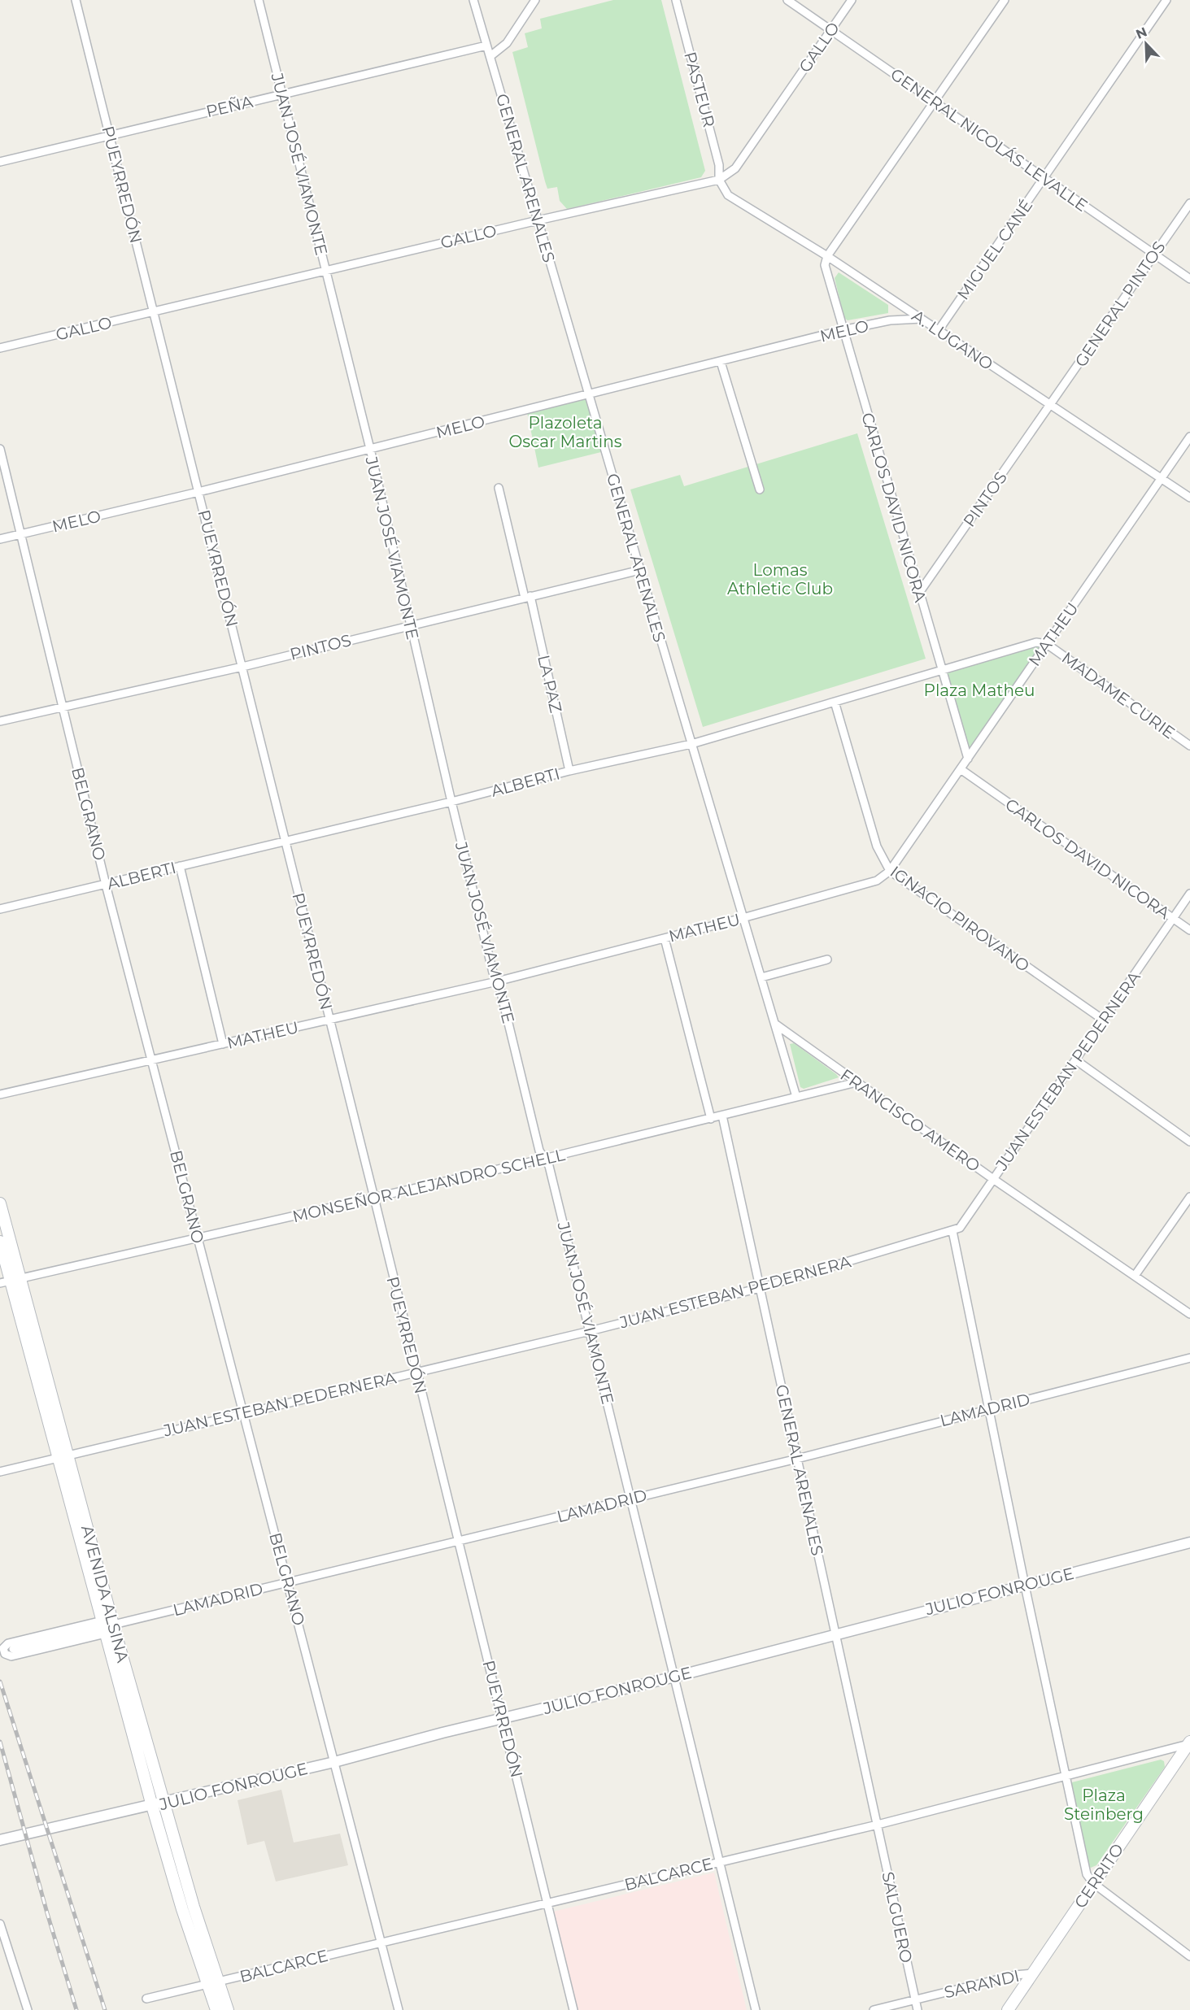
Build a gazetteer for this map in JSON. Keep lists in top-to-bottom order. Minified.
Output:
{"streets":{"main road":["AVENIDA ALSINA","CERRITO"],"street":["GALLO","PASTEUR","PEÑA","GENERAL NICOLÁS LEVALLE","JUAN JOSÉ VIAMONTE","GENERAL ARENALES","PUEYRREDÓN","MIGUEL CANÉ","GENERAL PINTOS","MELO","A. LUGANO","PINTOS","CARLOS DAVID NICORA","MATHEU","LA PAZ","MADAME CURIE","ALBERTI","BELGRANO","IGNACIO PIROVANO","JUAN ESTEBAN PEDERNERA","FRANCISCO AMERO","MONSEÑOR ALEJANDRO SCHELL","LAMADRID","JULIO FONROUGE","BALCARCE","SALGUERO","SARANDI"]},"crossings":[["GALLO","PASTEUR"],["GALLO","GENERAL NICOLÁS LEVALLE"],["GALLO","JUAN JOSÉ VIAMONTE"],["GALLO","GENERAL ARENALES"],["GALLO","PUEYRREDÓN"],["GALLO","A. LUGANO"],["PASTEUR","A. LUGANO"],["PEÑA","JUAN JOSÉ VIAMONTE"],["PEÑA","GENERAL ARENALES"],["PEÑA","PUEYRREDÓN"],["GENERAL NICOLÁS LEVALLE","MIGUEL CANÉ"],["GENERAL NICOLÁS LEVALLE","GENERAL PINTOS"],["JUAN JOSÉ VIAMONTE","MELO"],["JUAN JOSÉ VIAMONTE","PINTOS"],["JUAN JOSÉ VIAMONTE","MATHEU"],["JUAN JOSÉ VIAMONTE","ALBERTI"],["JUAN JOSÉ VIAMONTE","JUAN ESTEBAN PEDERNERA"],["JUAN JOSÉ VIAMONTE","MONSEÑOR ALEJANDRO SCHELL"],["JUAN JOSÉ VIAMONTE","LAMADRID"],["JUAN JOSÉ VIAMONTE","JULIO FONROUGE"],["JUAN JOSÉ VIAMONTE","BALCARCE"],["GENERAL ARENALES","MELO"],["GENERAL ARENALES","PINTOS"],["GENERAL ARENALES","MATHEU"],["GENERAL ARENALES","ALBERTI"],["GENERAL ARENALES","JUAN ESTEBAN PEDERNERA"],["GENERAL ARENALES","MONSEÑOR ALEJANDRO SCHELL"],["GENERAL ARENALES","LAMADRID"],["GENERAL ARENALES","JULIO FONROUGE"],["GENERAL ARENALES","BALCARCE"],["GENERAL ARENALES","SALGUERO"],["PUEYRREDÓN","MELO"],["PUEYRREDÓN","PINTOS"],["PUEYRREDÓN","MATHEU"],["PUEYRREDÓN","ALBERTI"],["PUEYRREDÓN","JUAN ESTEBAN PEDERNERA"],["PUEYRREDÓN","MONSEÑOR ALEJANDRO SCHELL"],["PUEYRREDÓN","LAMADRID"],["PUEYRREDÓN","JULIO FONROUGE"],["PUEYRREDÓN","BALCARCE"],["MIGUEL CANÉ","A. LUGANO"],["GENERAL PINTOS","A. LUGANO"],["GENERAL PINTOS","PINTOS"],["MELO","A. LUGANO"],["MELO","CARLOS DAVID NICORA"],["MELO","BELGRANO"],["A. LUGANO","PINTOS"],["A. LUGANO","CARLOS DAVID NICORA"],["A. LUGANO","MATHEU"],["PINTOS","CARLOS DAVID NICORA"],["PINTOS","LA PAZ"],["PINTOS","BELGRANO"],["CARLOS DAVID NICORA","MATHEU"],["CARLOS DAVID NICORA","ALBERTI"],["CARLOS DAVID NICORA","JUAN ESTEBAN PEDERNERA"],["MATHEU","MADAME CURIE"],["MATHEU","ALBERTI"],["MATHEU","BELGRANO"],["MATHEU","IGNACIO PIROVANO"],["LA PAZ","ALBERTI"],["MADAME CURIE","ALBERTI"],["ALBERTI","BELGRANO"],["ALBERTI","IGNACIO PIROVANO"],["BELGRANO","JUAN ESTEBAN PEDERNERA"],["BELGRANO","MONSEÑOR ALEJANDRO SCHELL"],["BELGRANO","LAMADRID"],["BELGRANO","JULIO FONROUGE"],["BELGRANO","BALCARCE"],["IGNACIO PIROVANO","JUAN ESTEBAN PEDERNERA"],["JUAN ESTEBAN PEDERNERA","FRANCISCO AMERO"],["JUAN ESTEBAN PEDERNERA","AVENIDA ALSINA"],["FRANCISCO AMERO","MONSEÑOR ALEJANDRO SCHELL"],["MONSEÑOR ALEJANDRO SCHELL","AVENIDA ALSINA"],["LAMADRID","AVENIDA ALSINA"],["JULIO FONROUGE","AVENIDA ALSINA"],["AVENIDA ALSINA","BALCARCE"],["BALCARCE","CERRITO"],["BALCARCE","SALGUERO"],["CERRITO","SARANDI"],["SALGUERO","SARANDI"]],"parks":["Plazoleta Oscar Martins","Lomas Athletic Club","Plaza Matheu","Plaza Steinberg"],"north":"top left"}
